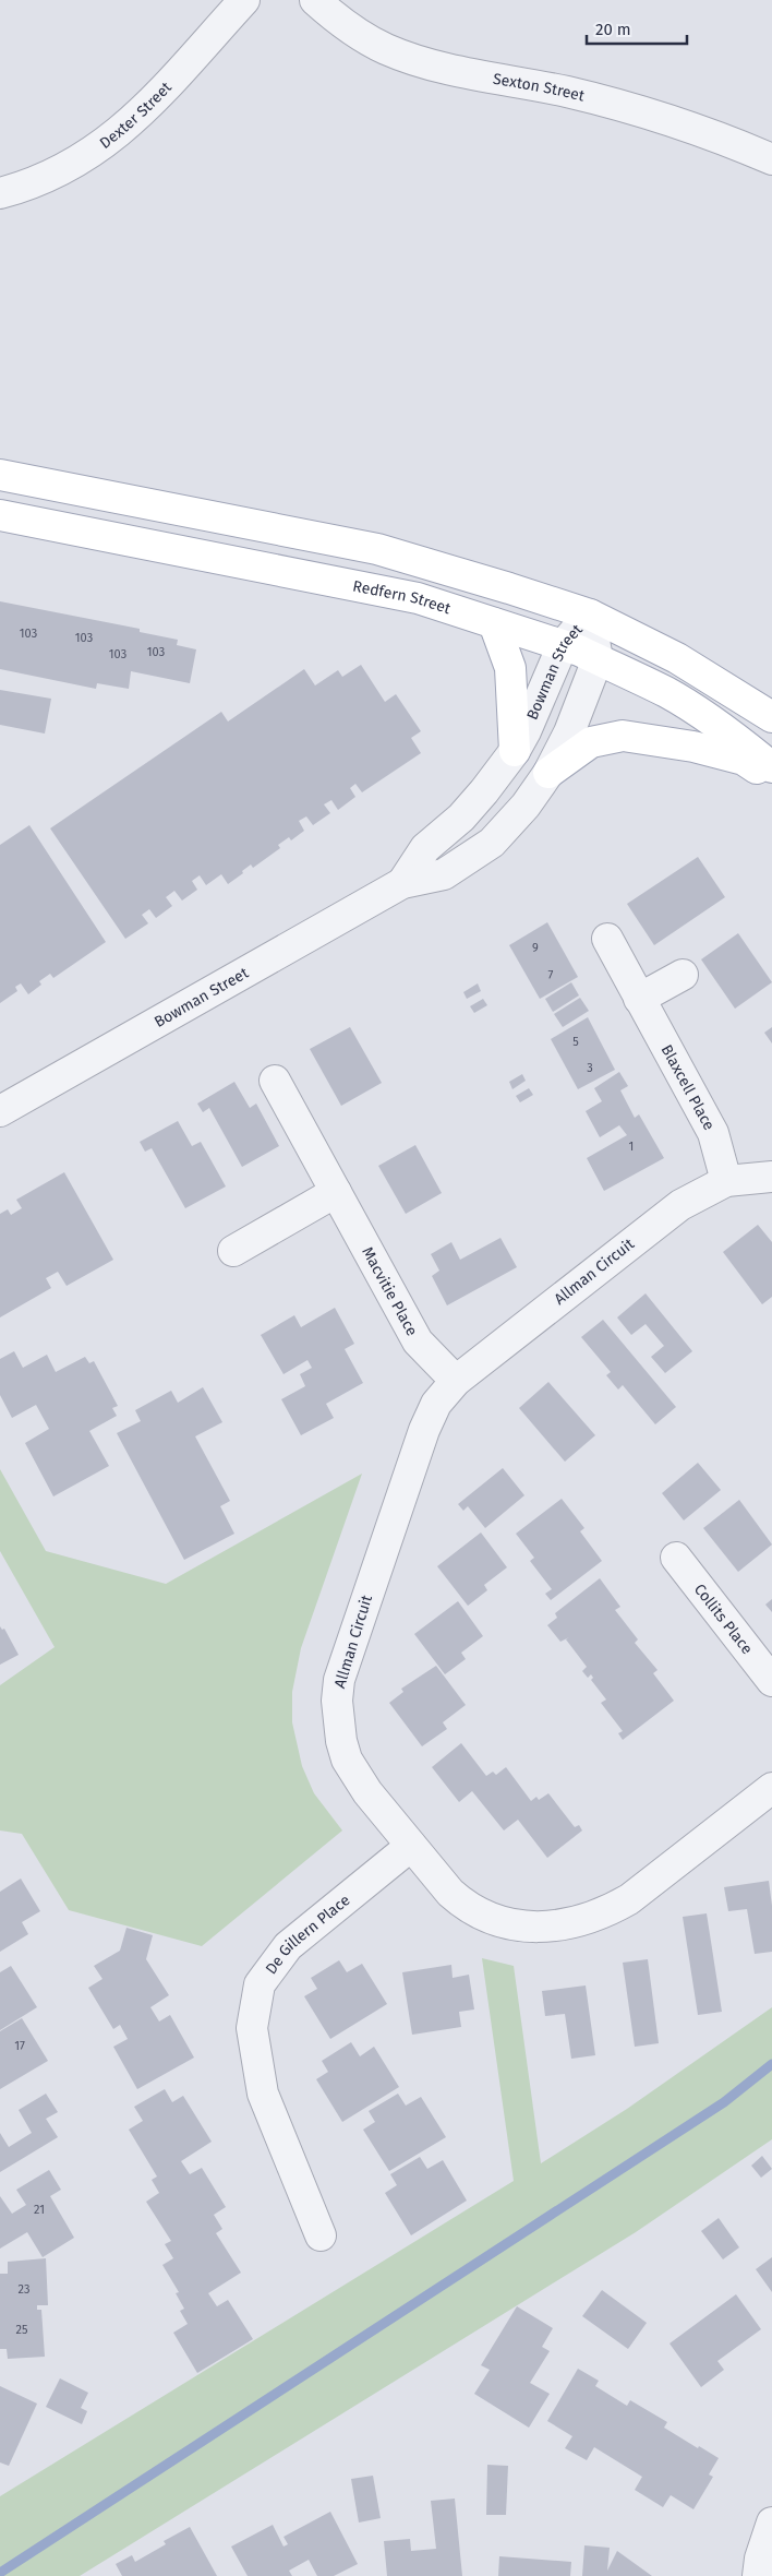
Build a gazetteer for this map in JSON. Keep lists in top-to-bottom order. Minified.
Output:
{"streets":{"main road":["Redfern Street"],"street":["Sexton Street","Dexter Street","Bowman Street","Blaxcell Place","Allman Circuit","Macvitie Place","Collits Place","De Gillern Place"]},"crossings":[["Redfern Street","Bowman Street"],["Blaxcell Place","Allman Circuit"],["Allman Circuit","Macvitie Place"],["Allman Circuit","De Gillern Place"]],"house_numbers":["103","103","103","103","9","7","5","3","1","17","21","23","25"],"scale_bar":"20 m"}
